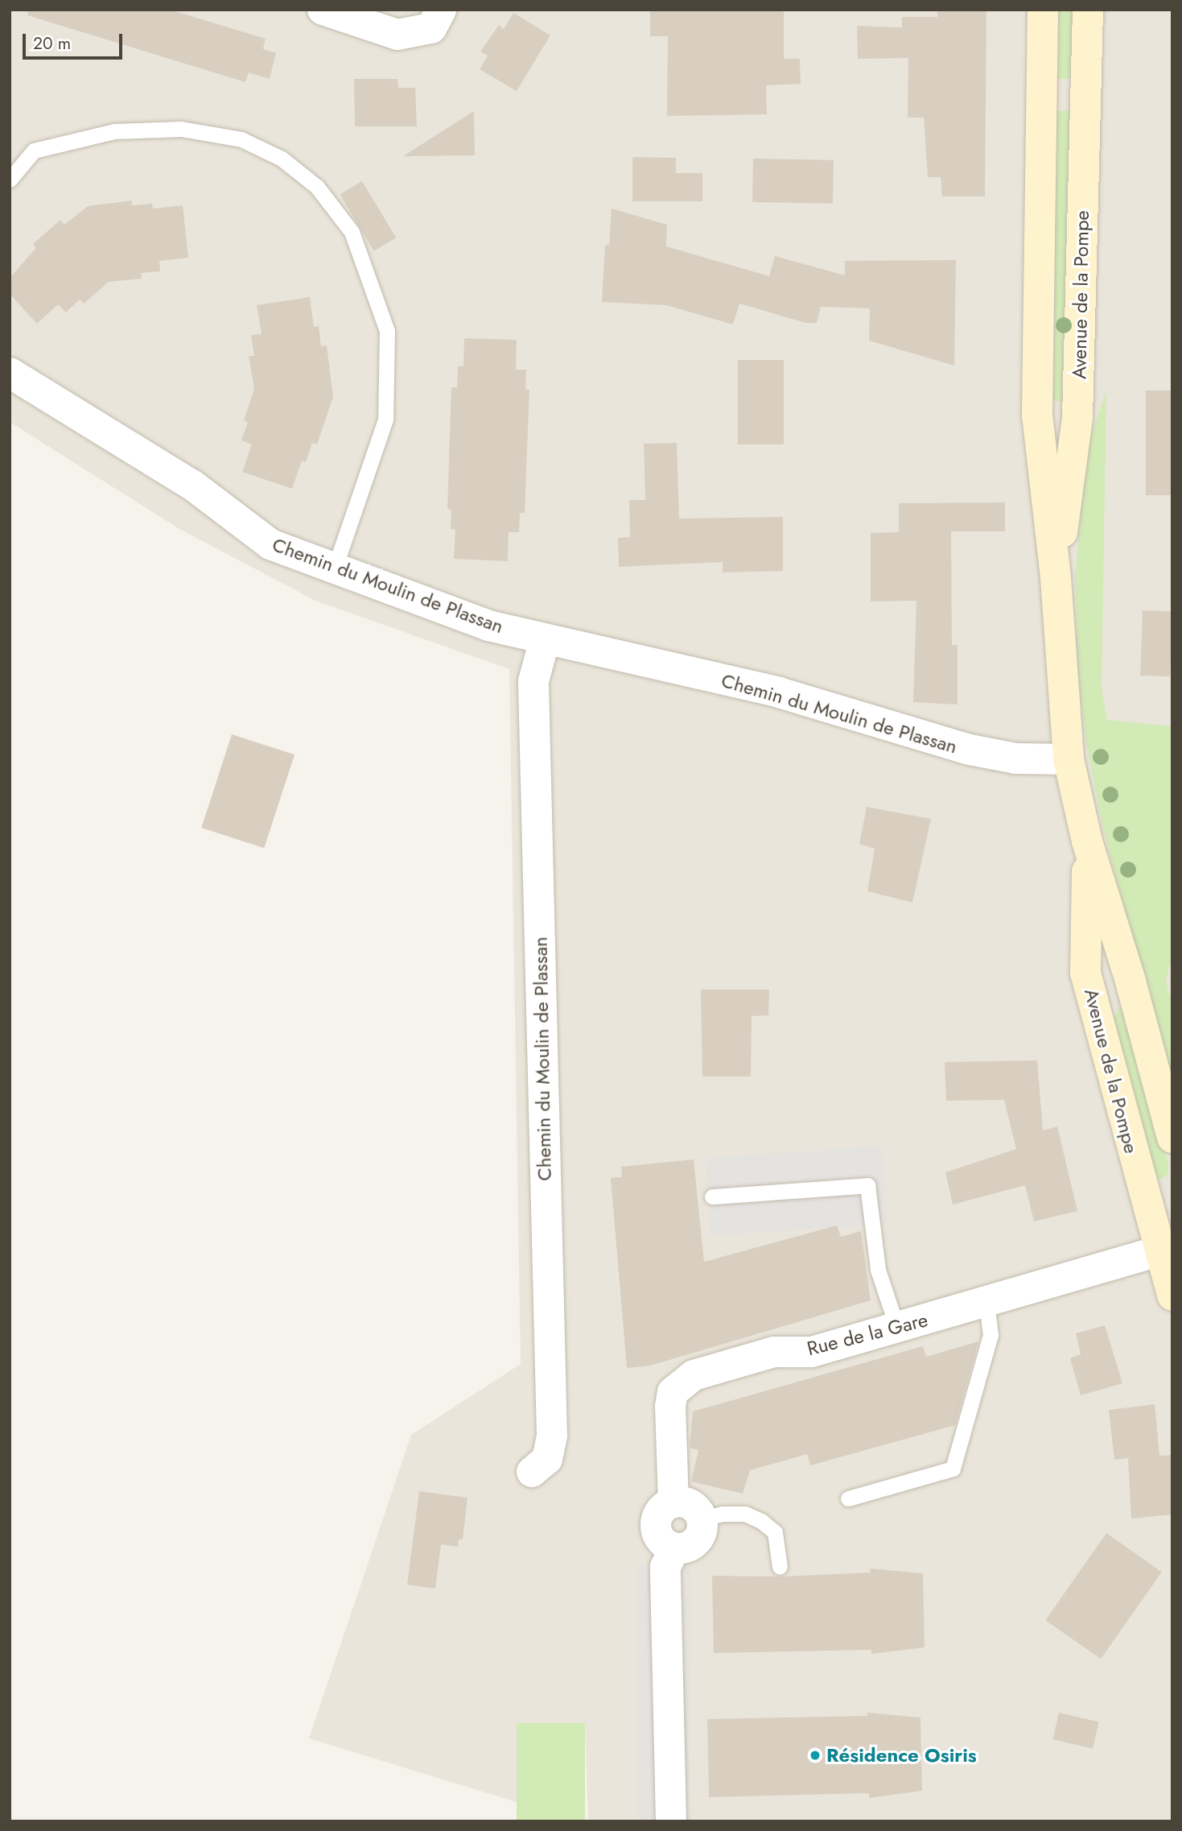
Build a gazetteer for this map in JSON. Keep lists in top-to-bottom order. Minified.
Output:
{"streets":{"street":["Avenue de la Pompe","Chemin du Moulin de Plassan","Rue de la Gare"]},"crossings":[["Avenue de la Pompe","Chemin du Moulin de Plassan"],["Avenue de la Pompe","Rue de la Gare"]],"places":["Résidence Osiris"],"scale_bar":"20 m"}
